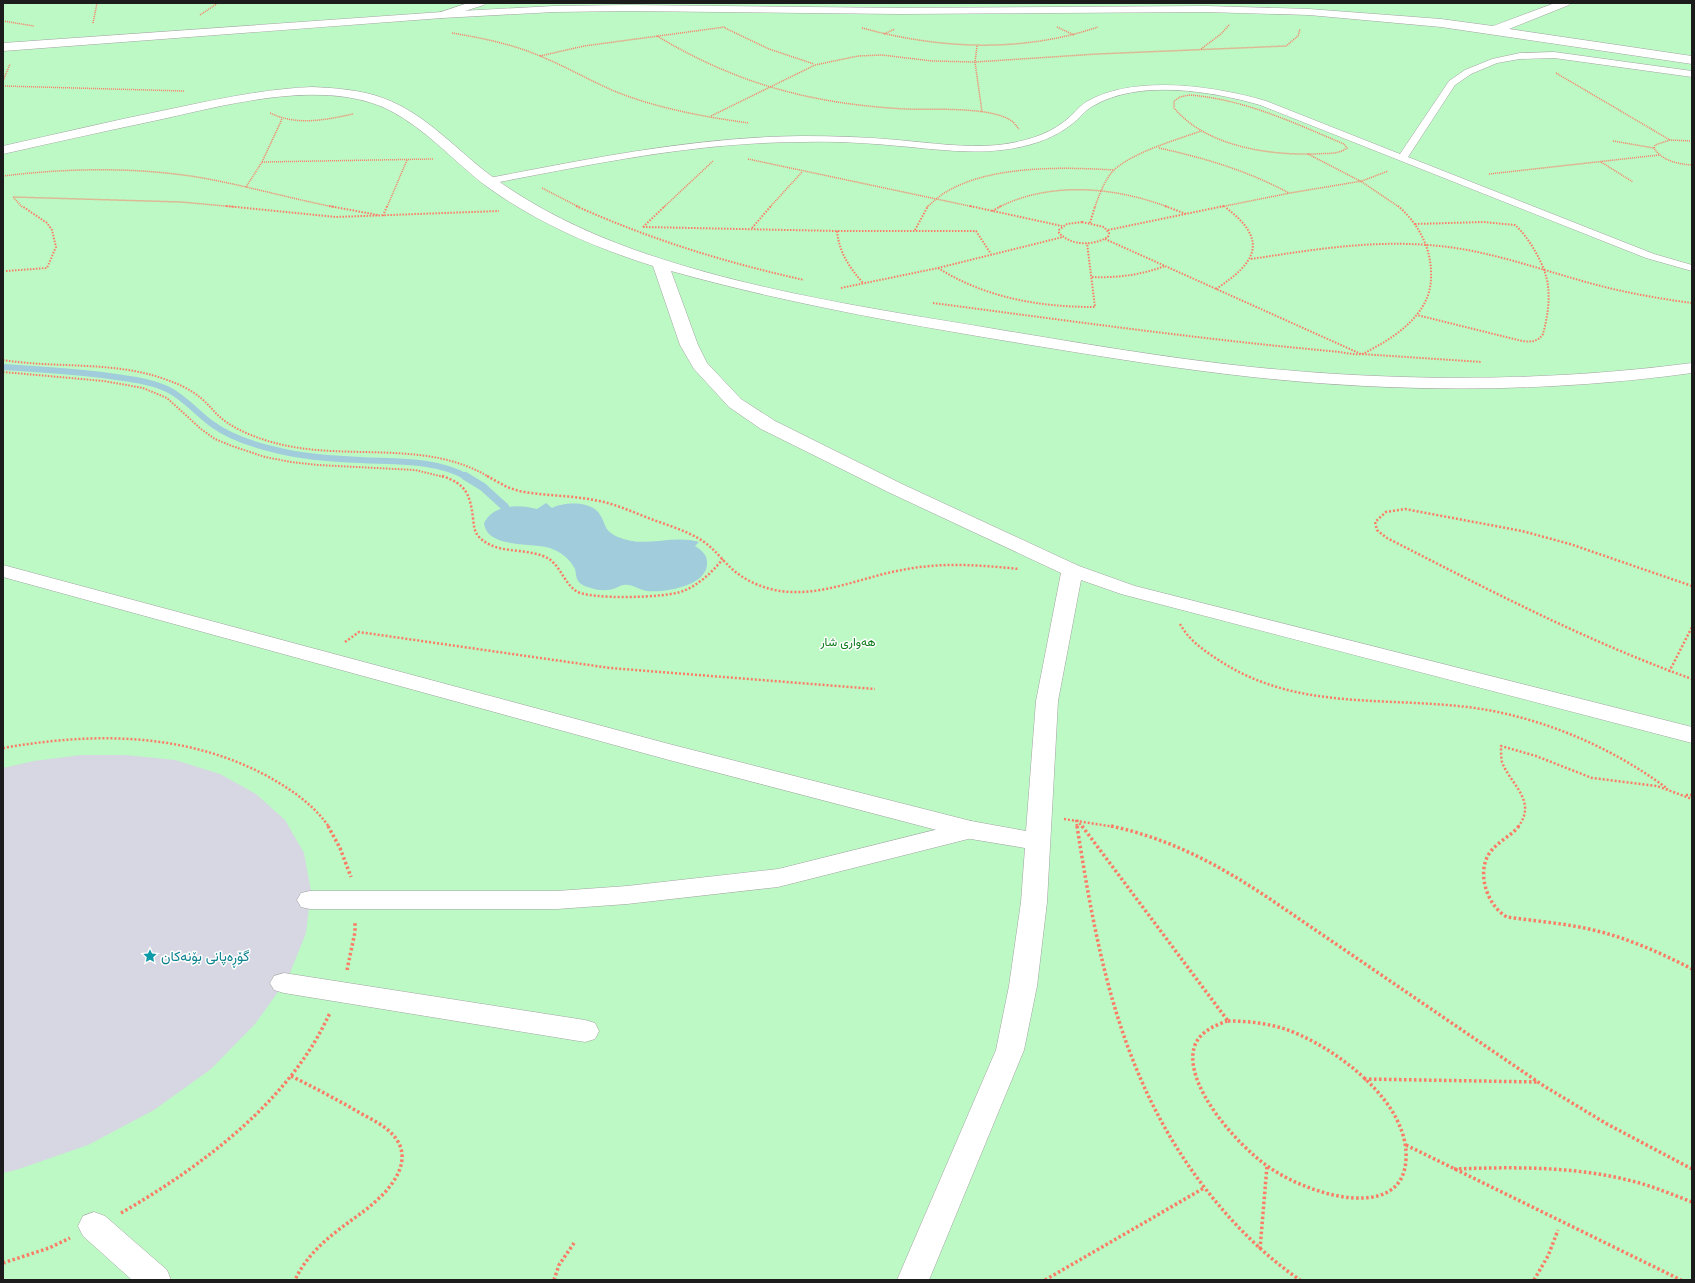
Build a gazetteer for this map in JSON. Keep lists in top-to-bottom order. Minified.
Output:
{"parks":["هەواری شار"],"places":{"place":["گۆڕەپانی بۆنەکان"]}}
